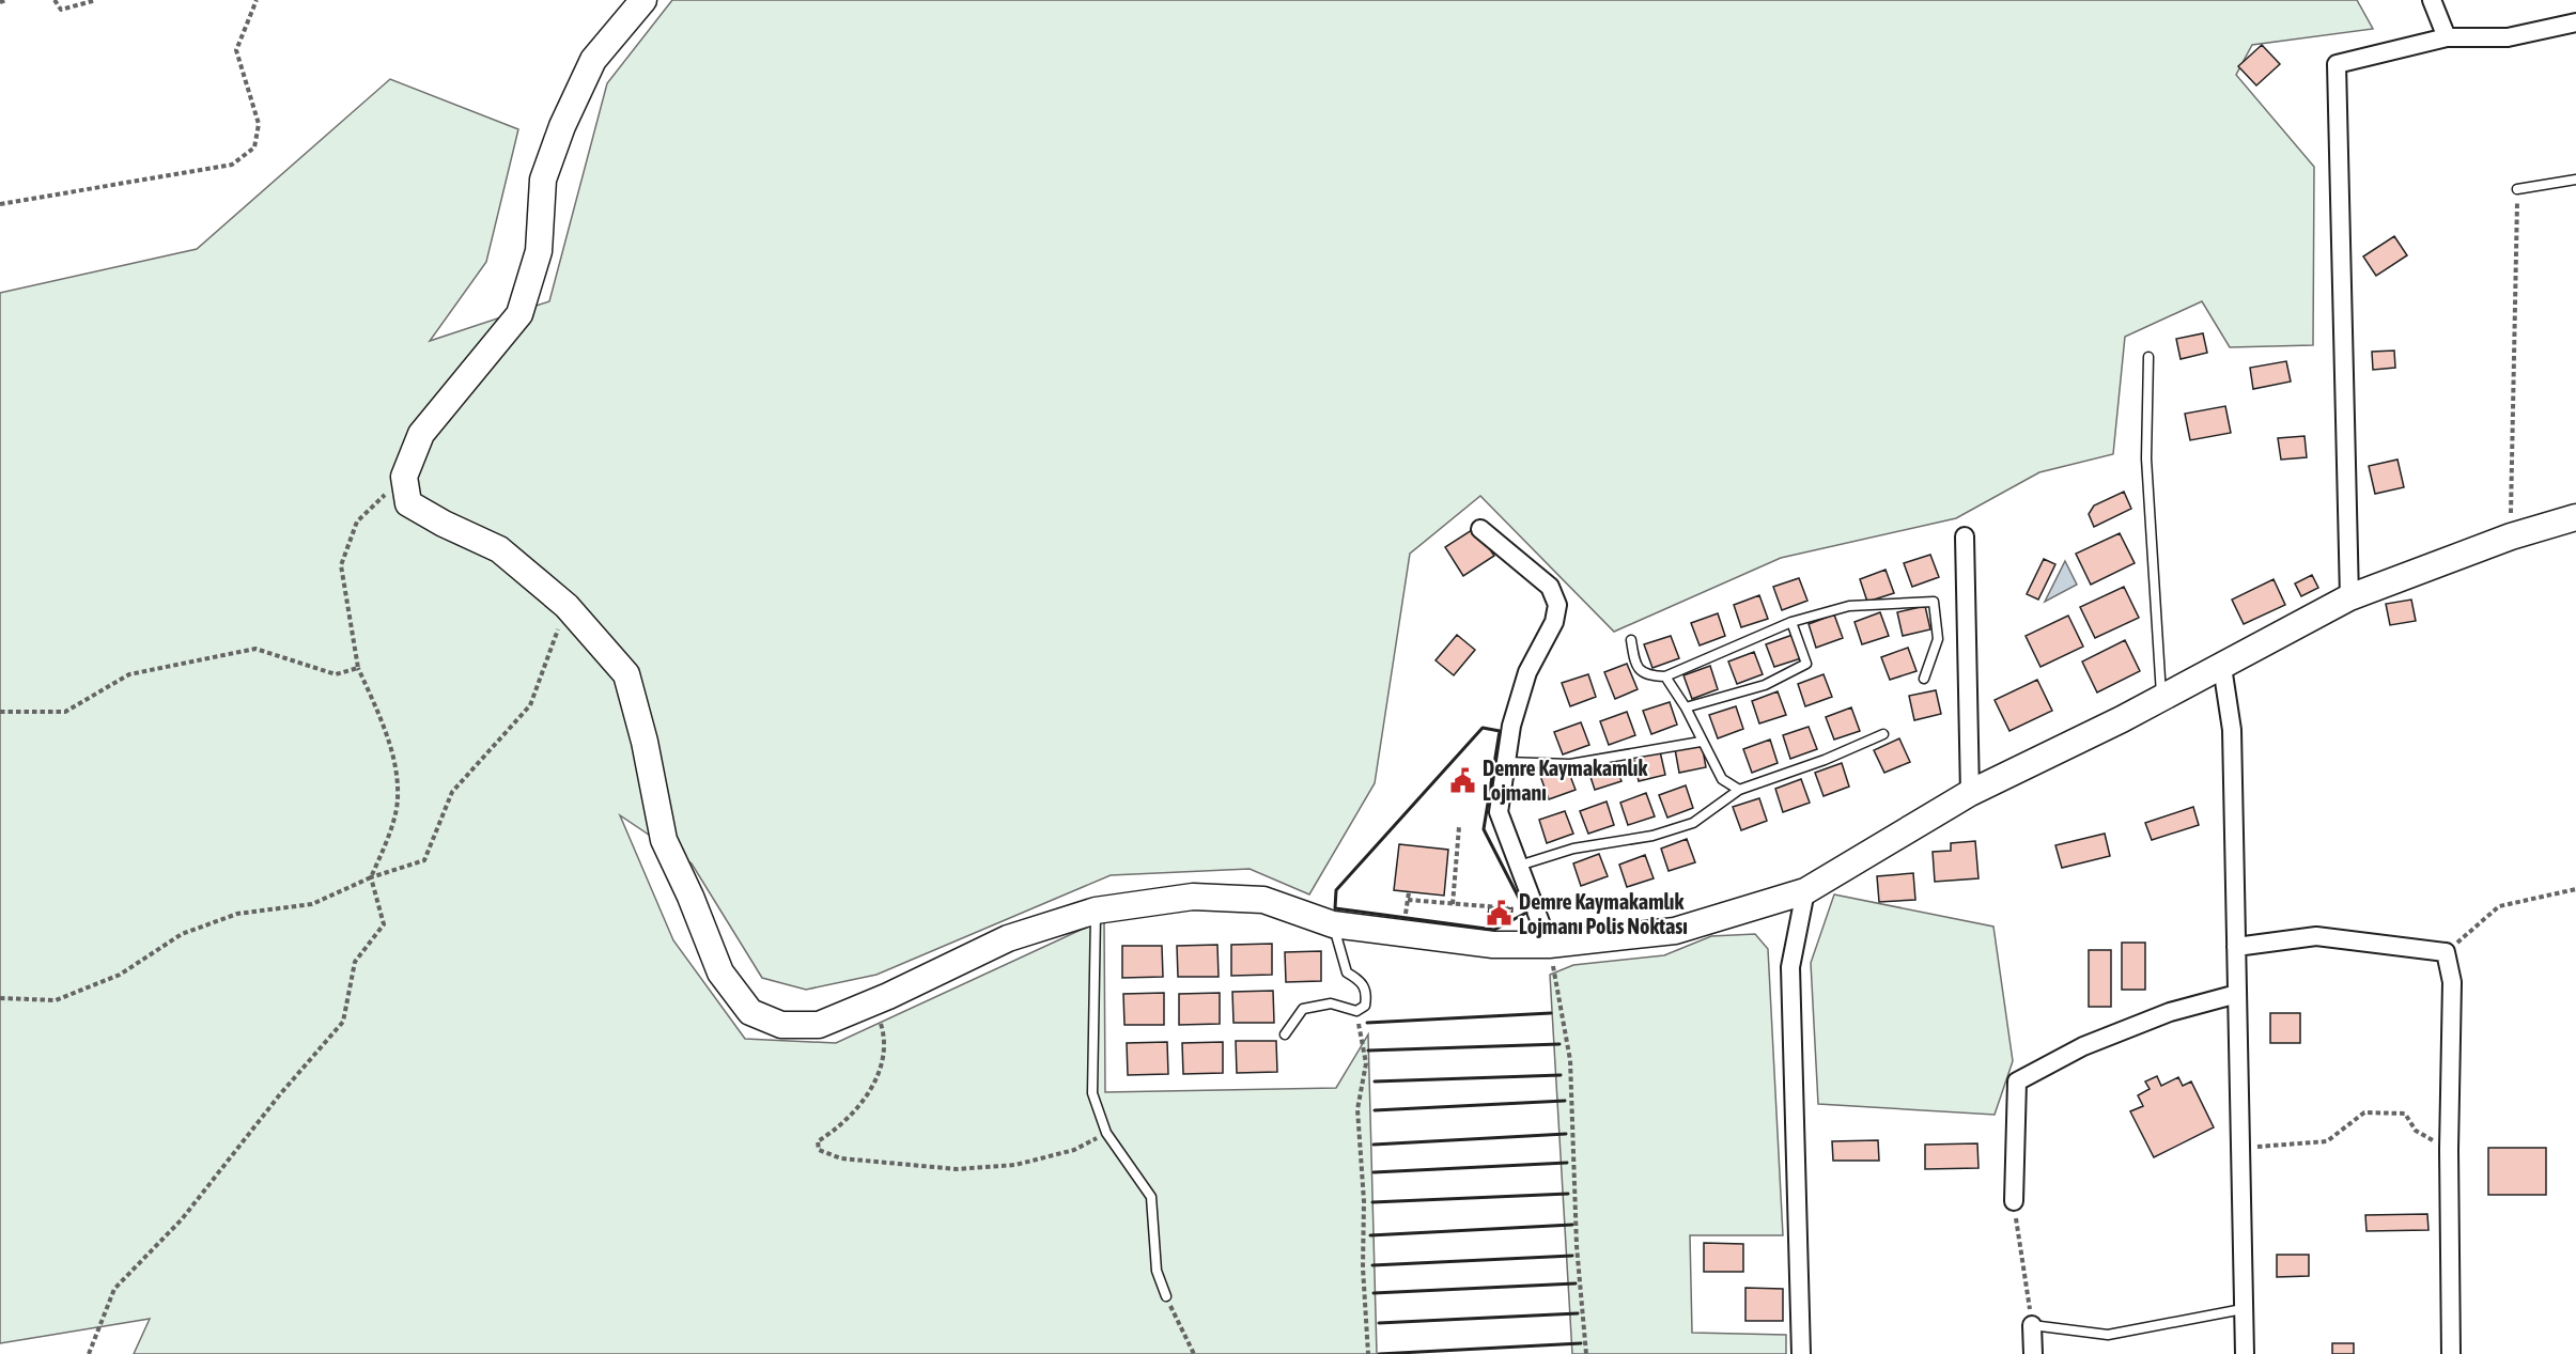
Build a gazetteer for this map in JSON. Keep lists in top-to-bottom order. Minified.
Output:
{"places":{"public building":["Demre Kaymakamlık Lojmanı","Demre Kaymakamlık Lojmanı Polis Noktası"]}}
